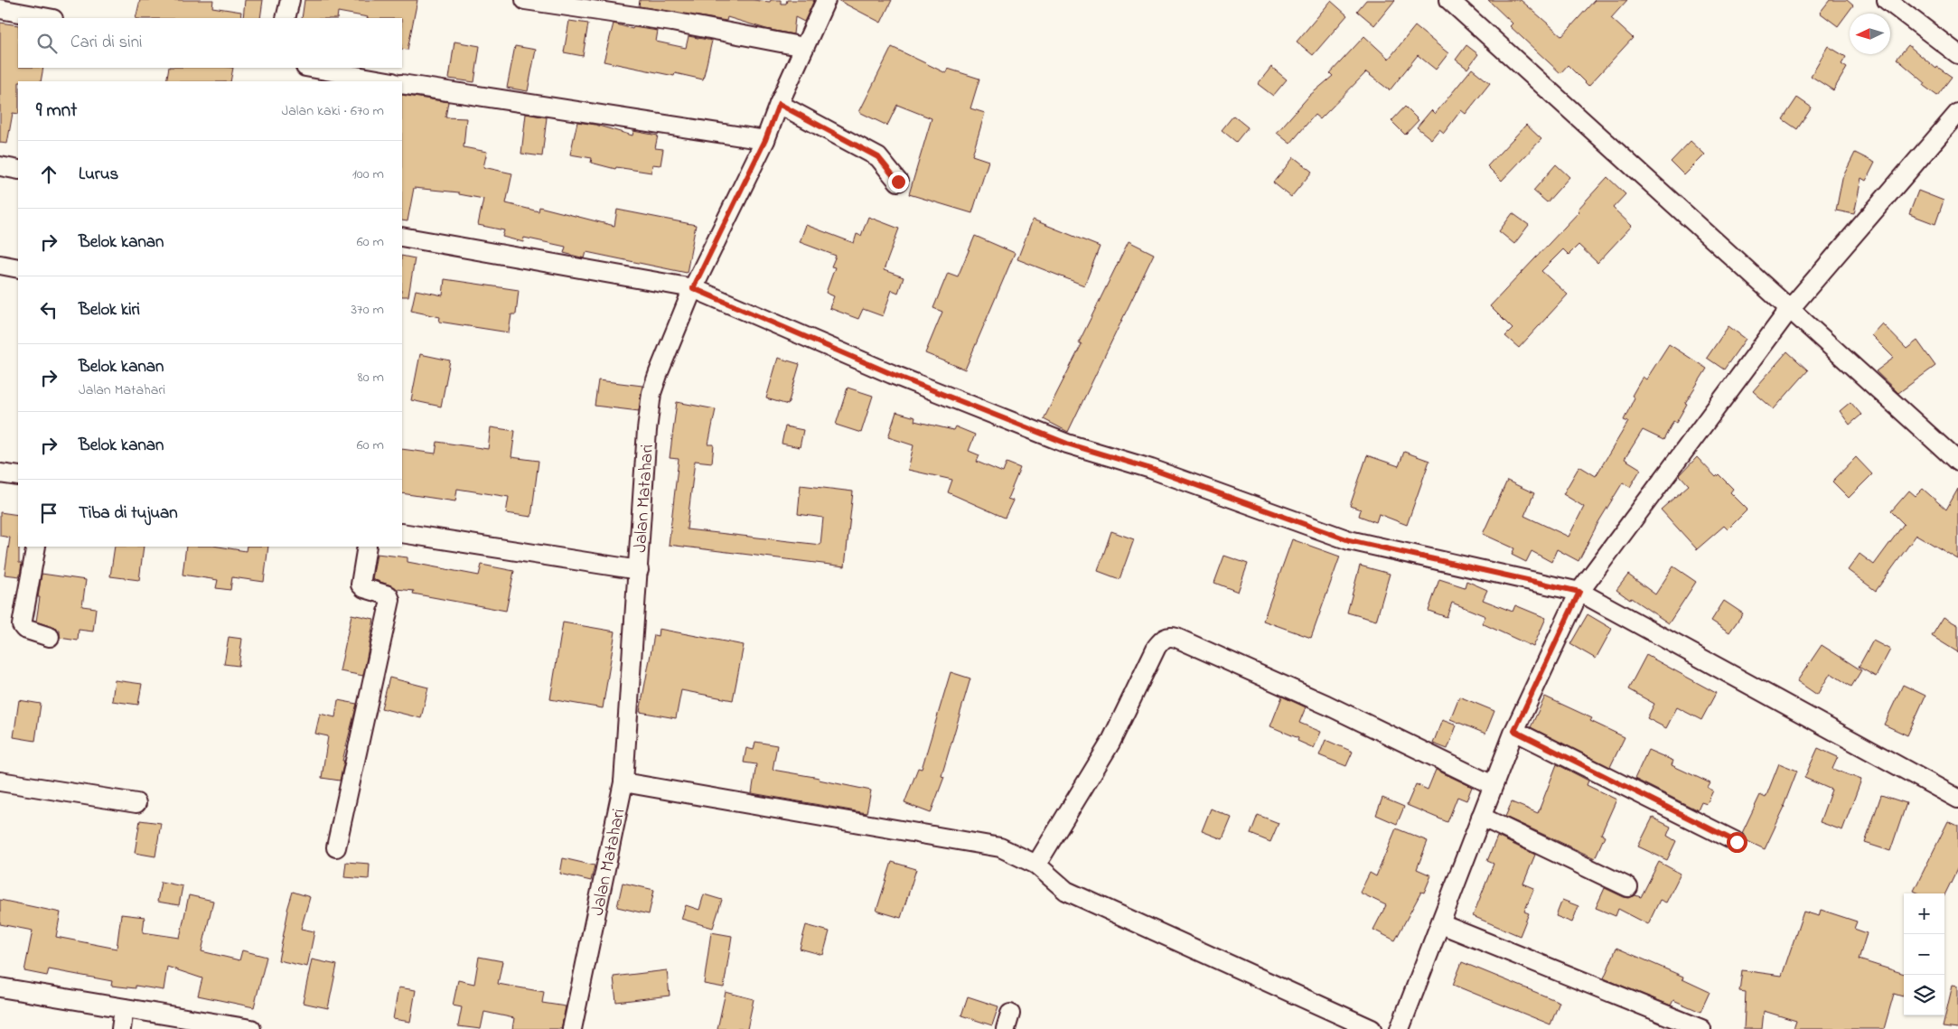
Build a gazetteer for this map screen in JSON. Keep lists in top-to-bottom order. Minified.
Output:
{"streets":{"street":["Jalan Matahari"]},"north":"left","page":{"search":"Cari di sini","heading":["9 mnt","Jalan kaki · 670 m"],"list":[["Lurus","100 m"],["Belok kanan","60 m"],["Belok kiri","370 m"],["Belok kanan","Jalan Matahari","80 m"],["Belok kanan","60 m"],"Tiba di tujuan"],"map_buttons":["+","−"]}}
